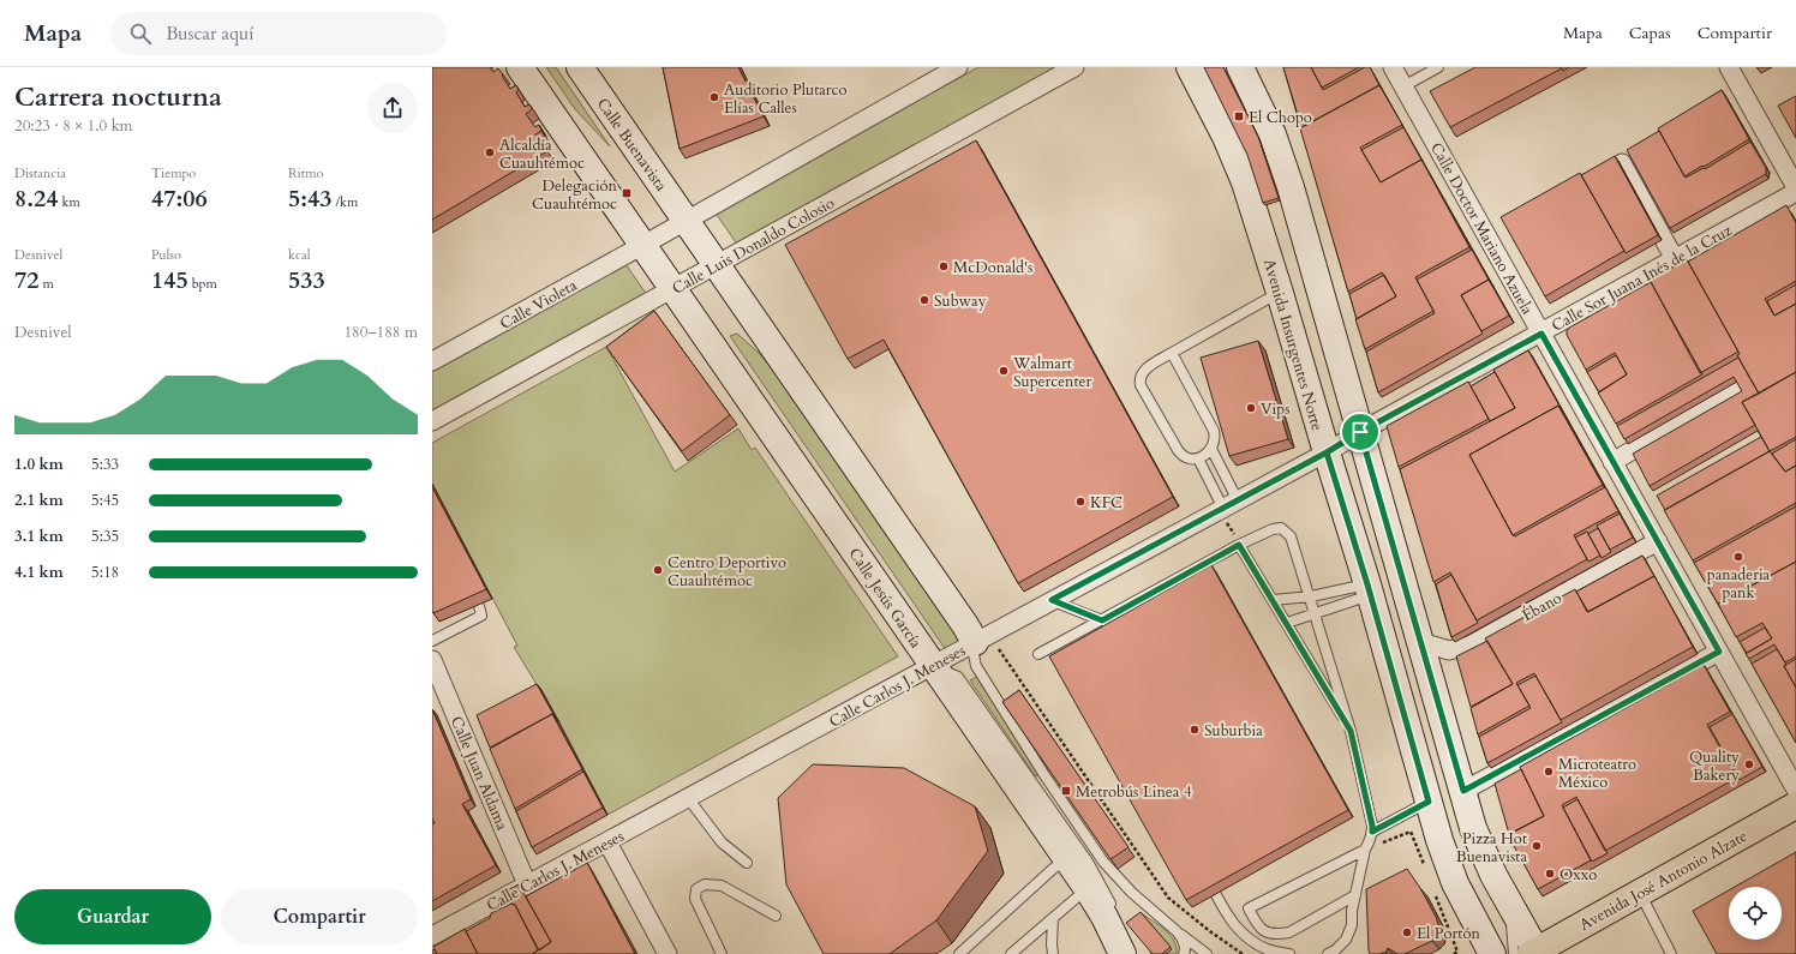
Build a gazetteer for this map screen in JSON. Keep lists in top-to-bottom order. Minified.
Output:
{"streets":{"main road":["Calle Buenavista","Avenida Insurgentes Norte","Calle Jesús García","Avenida José Antonio Alzate"],"street":["Calle Doctor Mariano Azuela","Calle Luis Donaldo Colosio","Calle Sor Juana Inés de la Cruz","Calle Violeta","Ébano","Calle Carlos J. Meneses","Calle Juan Aldama"]},"crossings":[["Calle Doctor Mariano Azuela","Calle Sor Juana Inés de la Cruz"],["Calle Doctor Mariano Azuela","Ébano"],["Calle Luis Donaldo Colosio","Calle Jesús García"],["Calle Sor Juana Inés de la Cruz","Calle Carlos J. Meneses"],["Calle Violeta","Calle Jesús García"],["Avenida Insurgentes Norte","Calle Carlos J. Meneses"],["Calle Jesús García","Calle Carlos J. Meneses"],["Calle Carlos J. Meneses","Calle Juan Aldama"]],"places":{"other":["Auditorio Plutarco Elías Calles","Alcaldía Cuauhtémoc","McDonald's","Subway","Walmart Supercenter","Vips","KFC","panaderia pank","Centro Deportivo Cuauhtémoc","Suburbia","Quality Bakery","Microteatro México","Pizza Hot Buenavista","Oxxo","El Portón"],"transit":["El Chopo","Delegación Cuauhtémoc","Metrobús Linea 4"]},"page":{"header":"Mapa","search":"Buscar aquí","nav":["Mapa","Capas","Compartir"],"heading":["Carrera nocturna","20:23 · 8 × 1.0 km"],"stats":[["Distancia","8.24 km"],["Tiempo","47:06"],["Ritmo","5:43 /km"],["Desnivel","72 m"],["Pulso","145 bpm"],["kcal","533"]],"chart":["Desnivel","180–188 m"],"list":[{"name":"1.0 km","note":"5:33"},{"name":"2.1 km","note":"5:45"},{"name":"3.1 km","note":"5:35"},{"name":"4.1 km","note":"5:18"}],"buttons":["Guardar","Compartir"]}}
